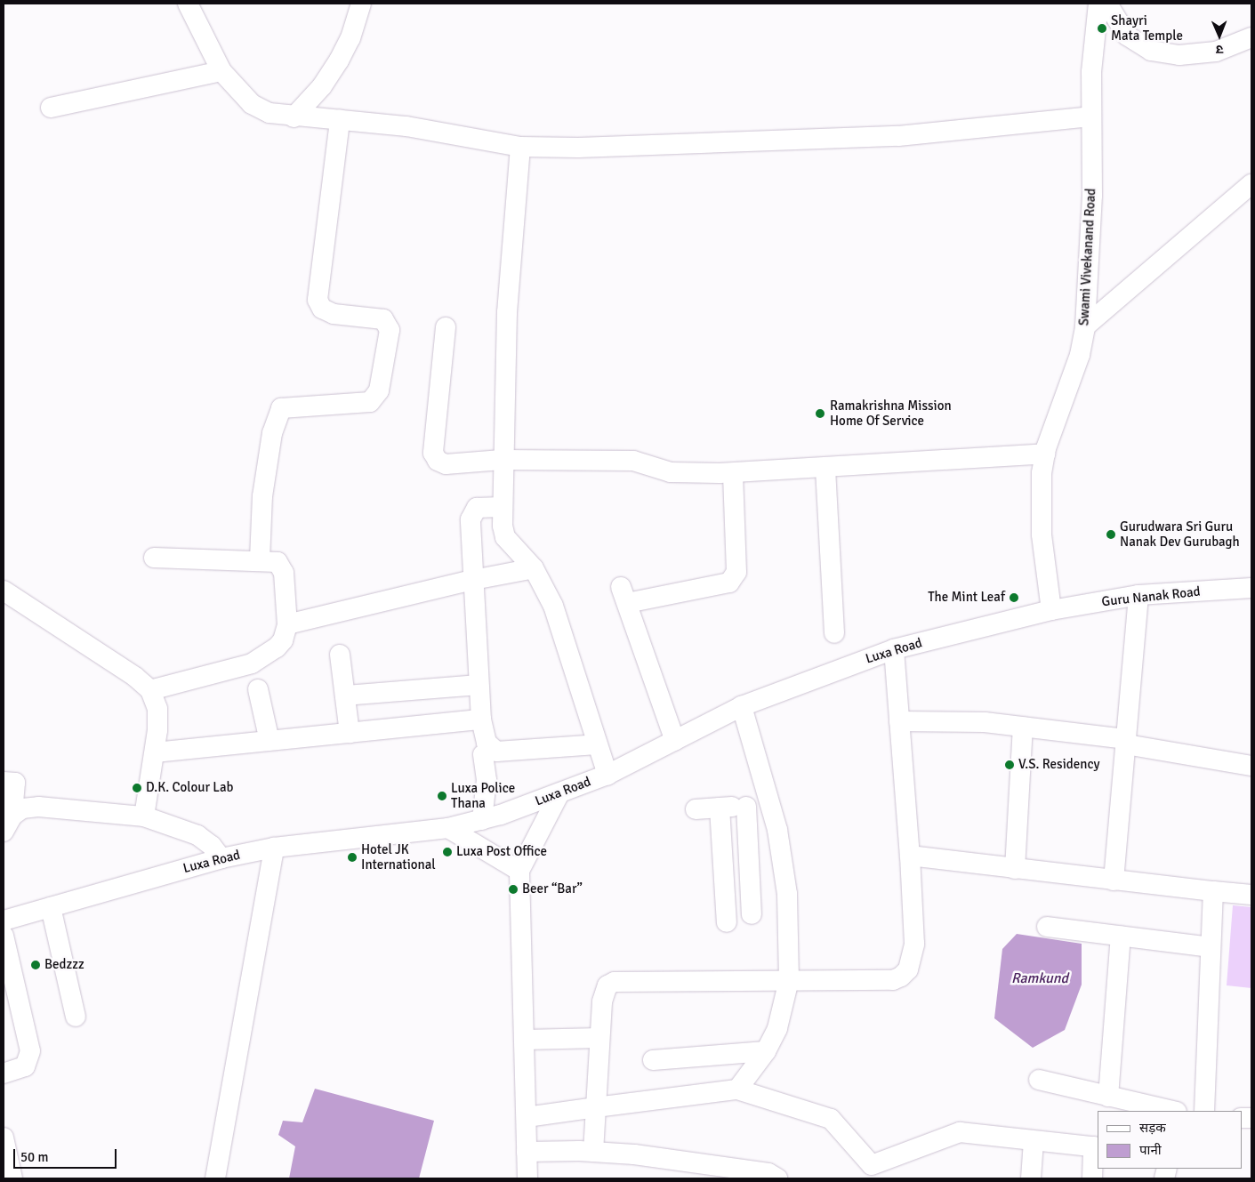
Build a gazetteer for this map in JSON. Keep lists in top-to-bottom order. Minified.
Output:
{"streets":{"street":["Swami Vivekanand Road","Guru Nanak Road","Luxa Road"]},"crossings":[["Swami Vivekanand Road","Guru Nanak Road"],["Swami Vivekanand Road","Luxa Road"],["Guru Nanak Road","Luxa Road"]],"water":["Ramkund"],"places":["Shayri Mata Temple","Ramakrishna Mission Home Of Service","Gurudwara Sri Guru Nanak Dev Gurubagh","The Mint Leaf","V.S. Residency","D.K. Colour Lab","Luxa Police Thana","Luxa Post Office","Hotel JK International","Beer “Bar”","Bedzzz"],"legend":["सड़क","पानी"],"scale_bar":"50 m","north":"bottom"}
